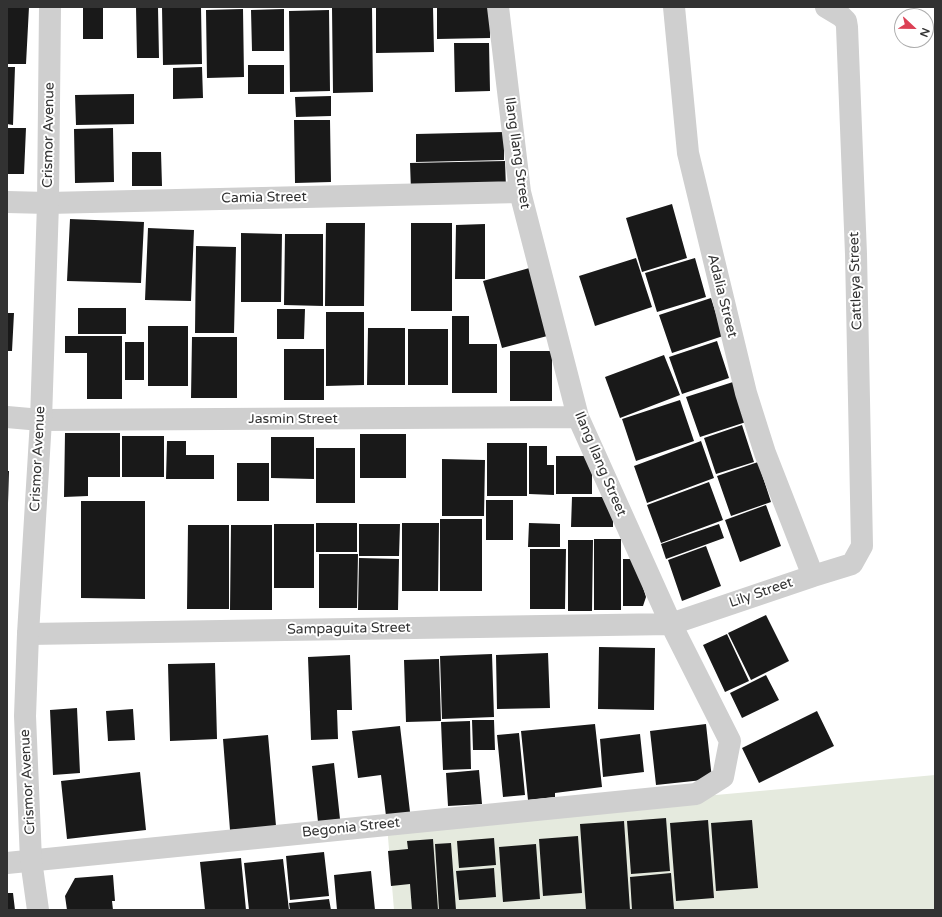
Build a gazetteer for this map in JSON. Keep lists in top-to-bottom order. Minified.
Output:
{"streets":{"street":["Crismor Avenue","Ilang Ilang Street","Camia Street","Cattleya Street","Adalia Street","Jasmin Street","Lily Street","Sampaguita Street","Begonia Street"]},"crossings":[["Crismor Avenue","Camia Street"],["Crismor Avenue","Jasmin Street"],["Crismor Avenue","Sampaguita Street"],["Crismor Avenue","Begonia Street"],["Ilang Ilang Street","Camia Street"],["Ilang Ilang Street","Jasmin Street"],["Ilang Ilang Street","Lily Street"],["Ilang Ilang Street","Sampaguita Street"],["Ilang Ilang Street","Begonia Street"],["Cattleya Street","Lily Street"],["Adalia Street","Lily Street"],["Lily Street","Sampaguita Street"]],"north":"right"}
